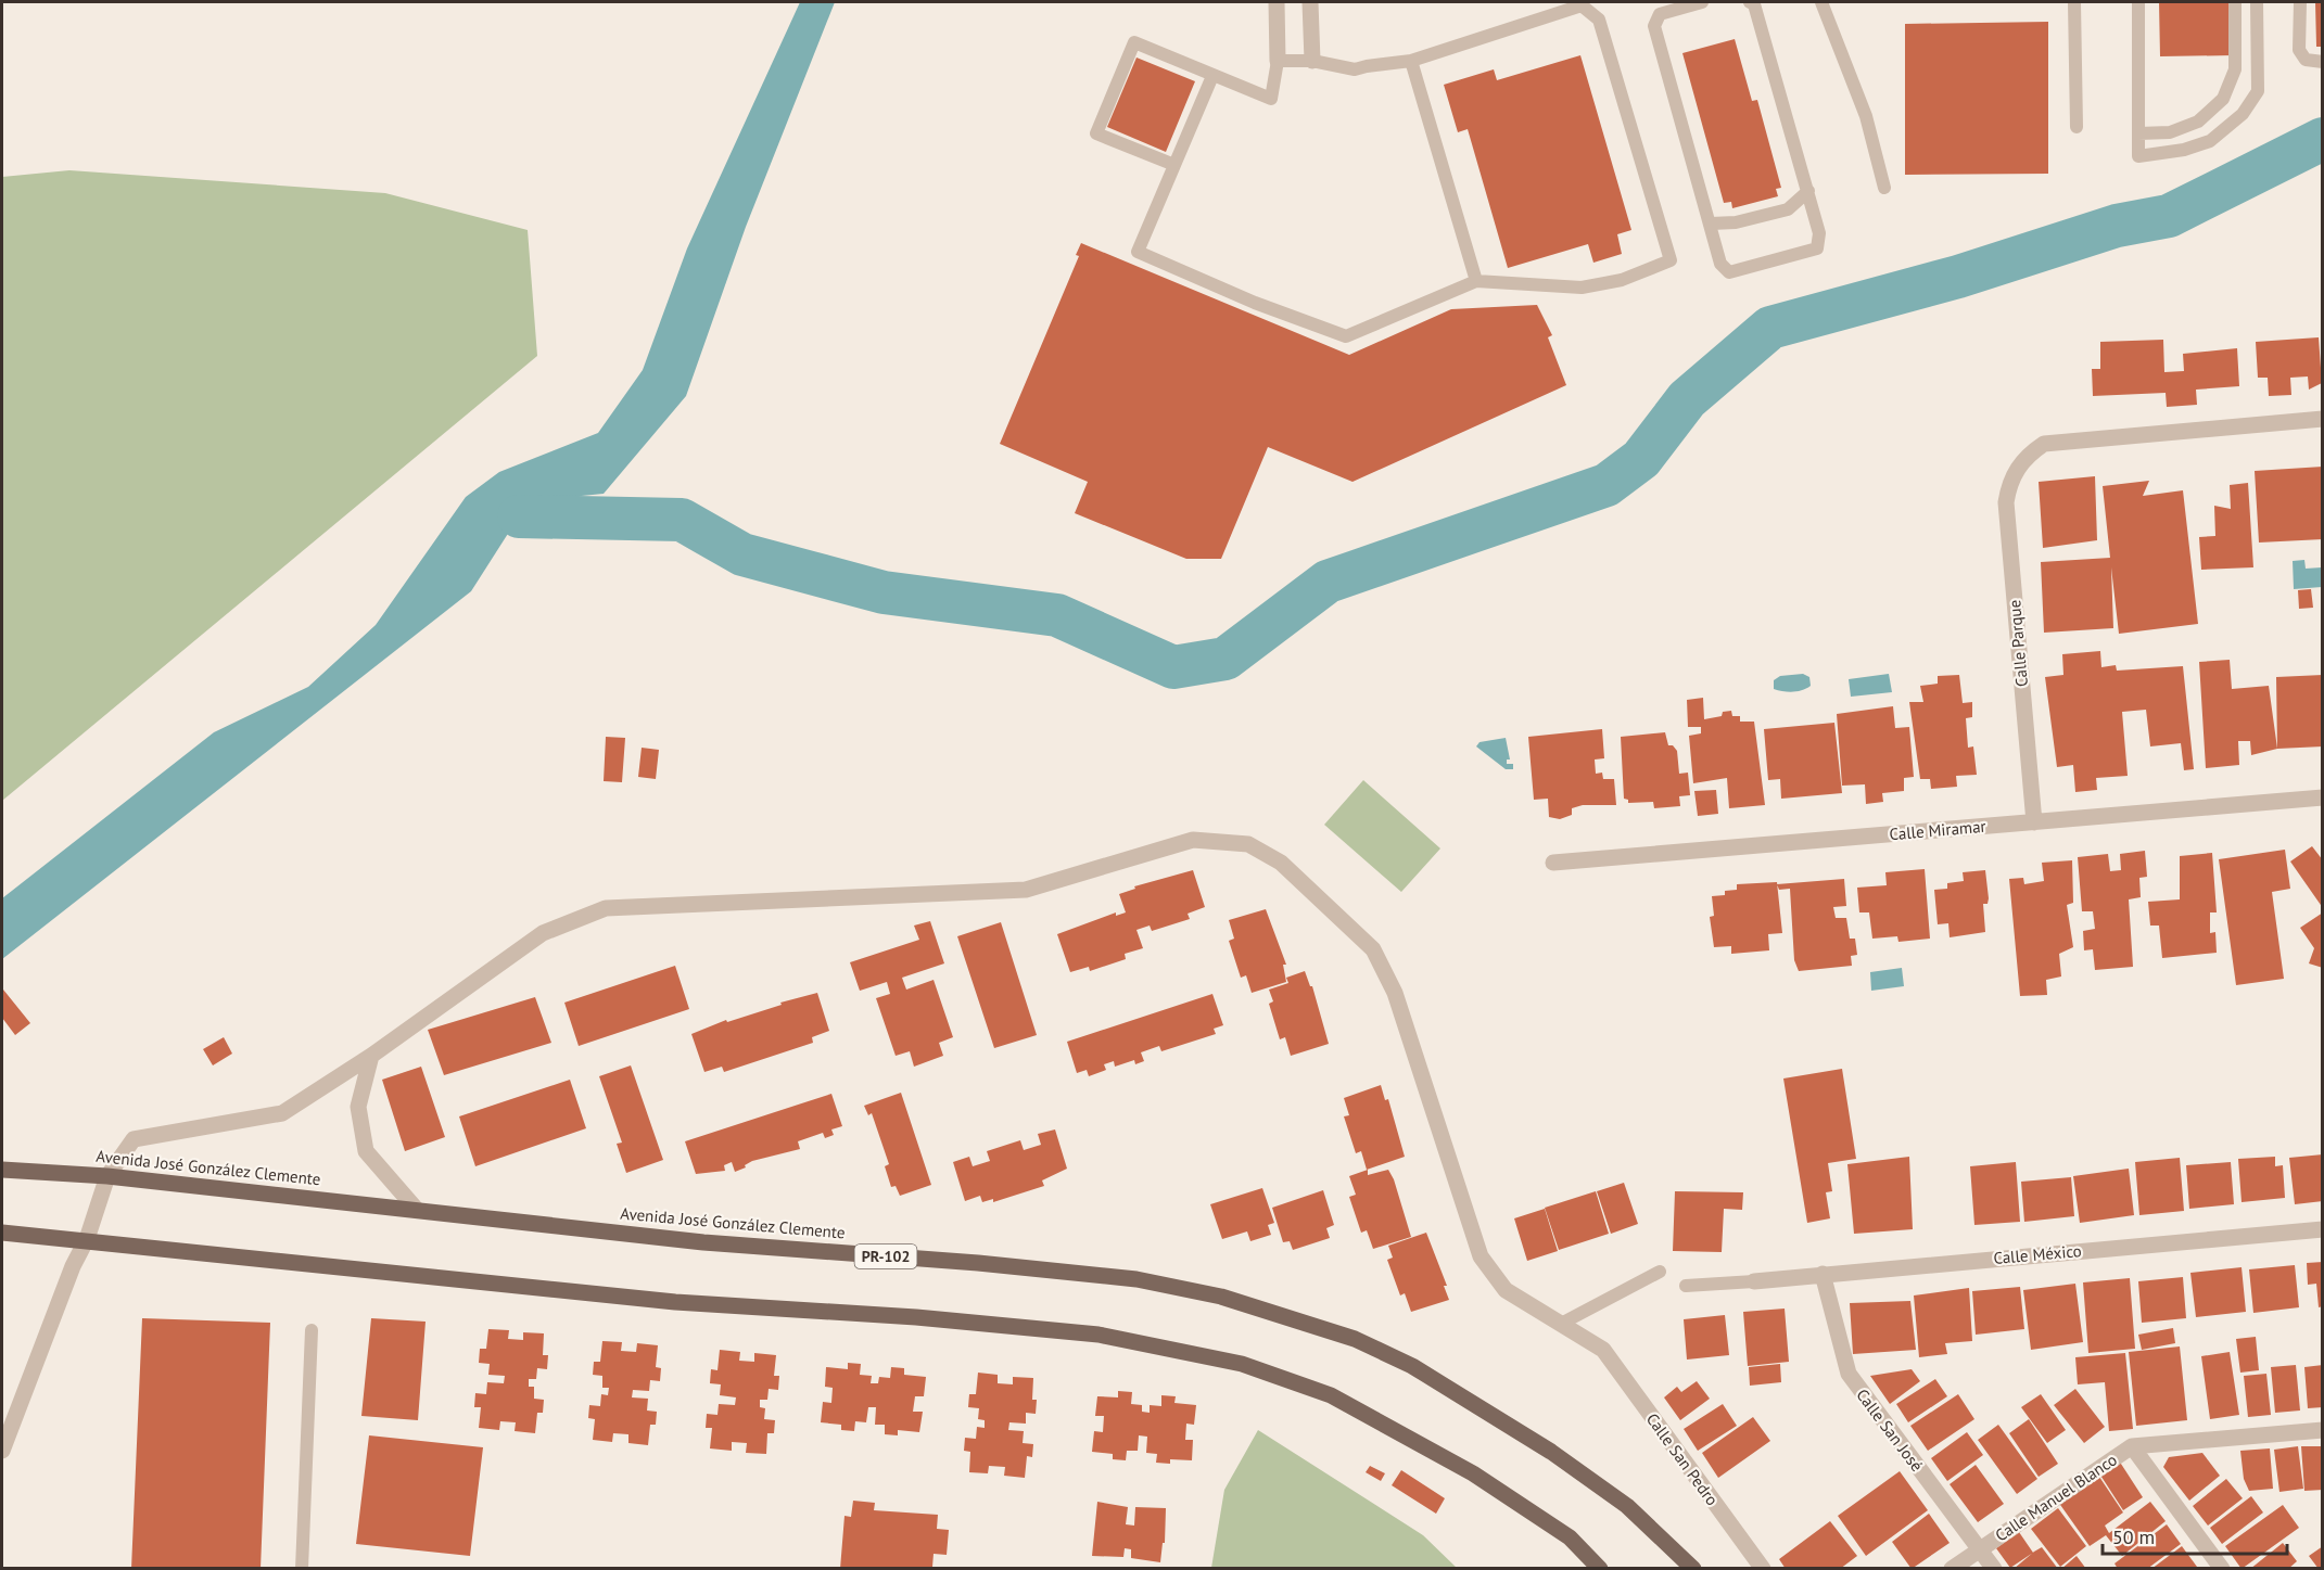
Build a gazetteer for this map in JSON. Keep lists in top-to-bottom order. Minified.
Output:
{"streets":{"main road":["Avenida José González Clemente","PR-102"],"street":["Calle Parque","Calle Miramar","Calle México","Calle San José","Calle San Pedro","Calle Manuel Blanco"]},"crossings":[["Calle Parque","Calle Miramar"],["Calle México","Calle San José"],["Calle San José","Calle Manuel Blanco"]],"scale_bar":"50 m"}
